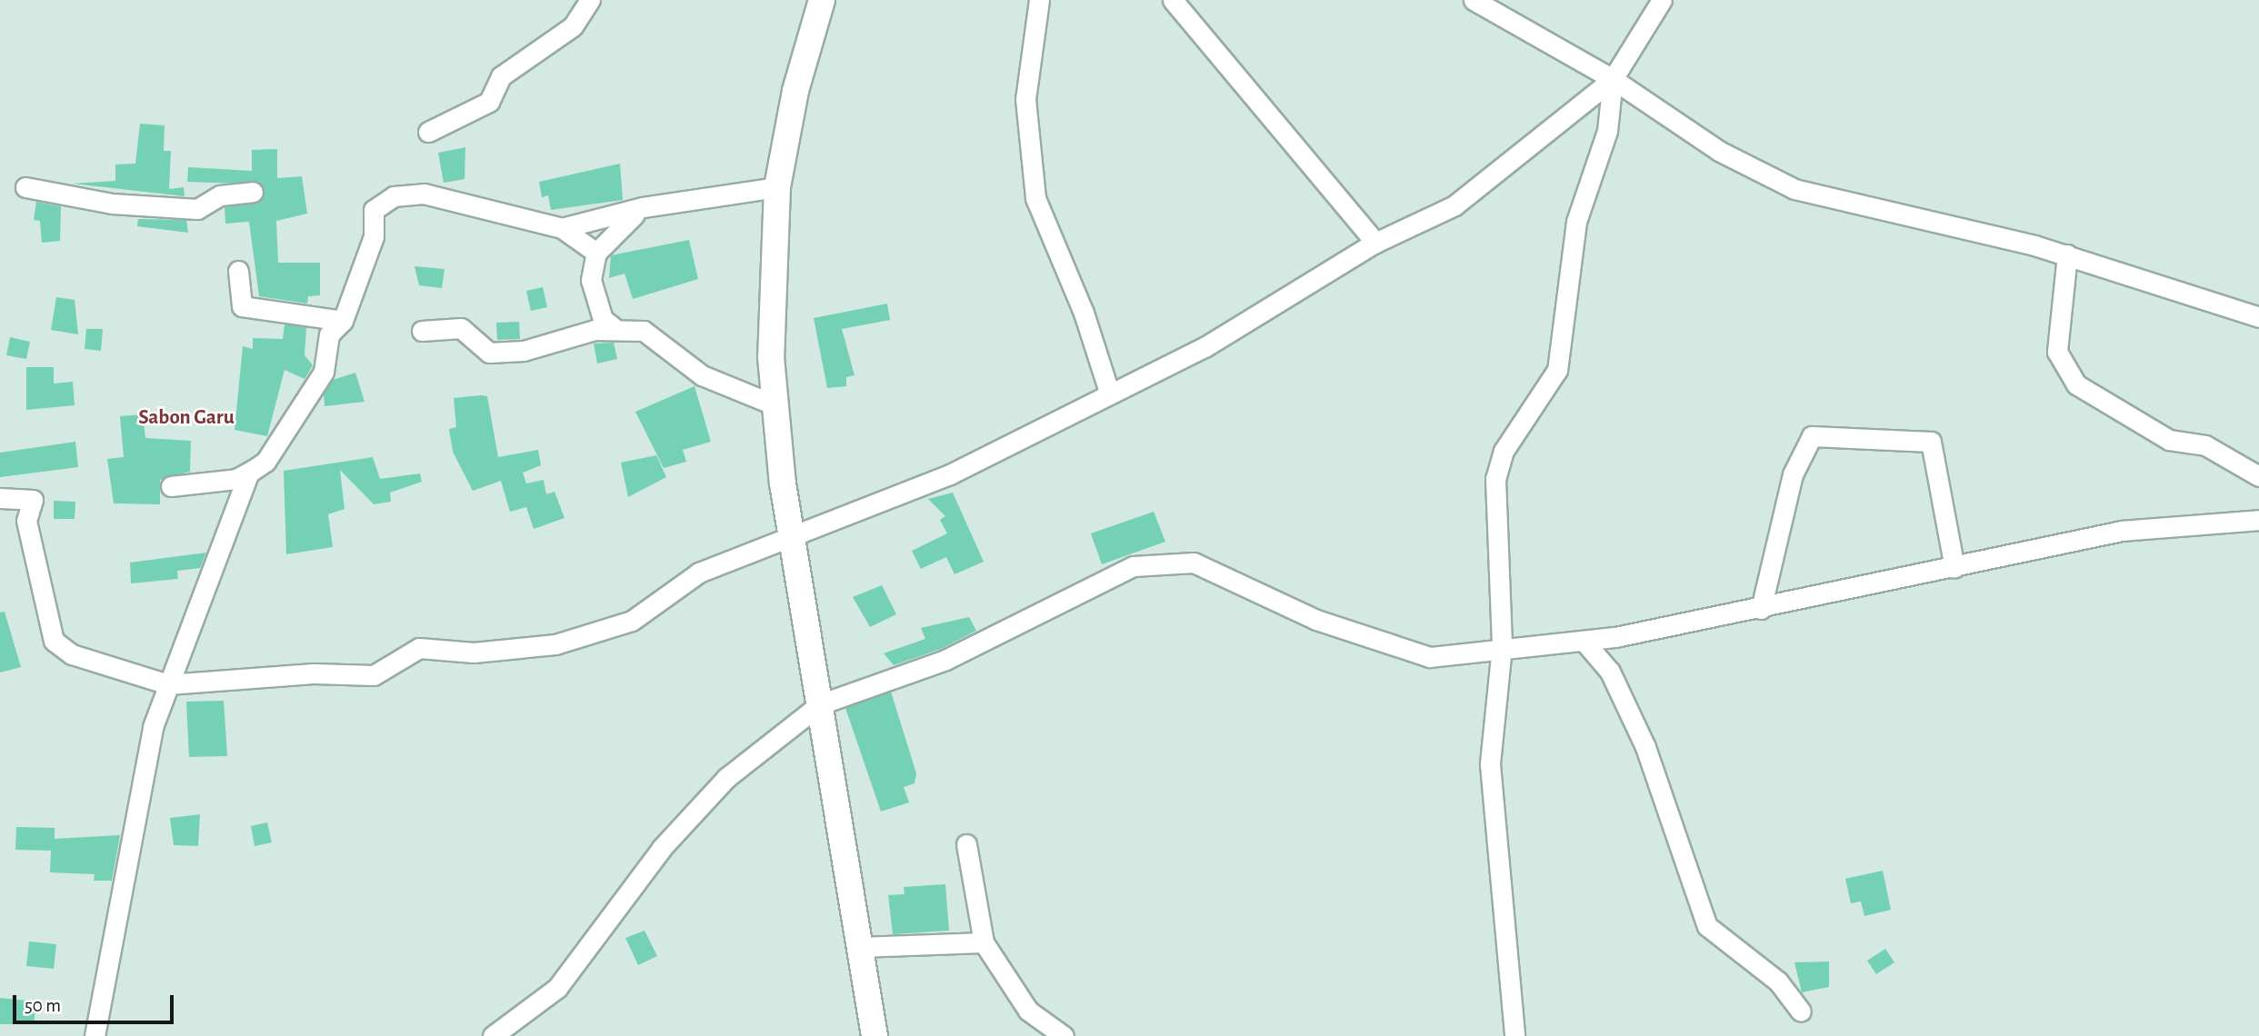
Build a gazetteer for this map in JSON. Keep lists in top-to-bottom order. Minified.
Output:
{"districts":["Sabon Garu"],"scale_bar":"50 m"}
